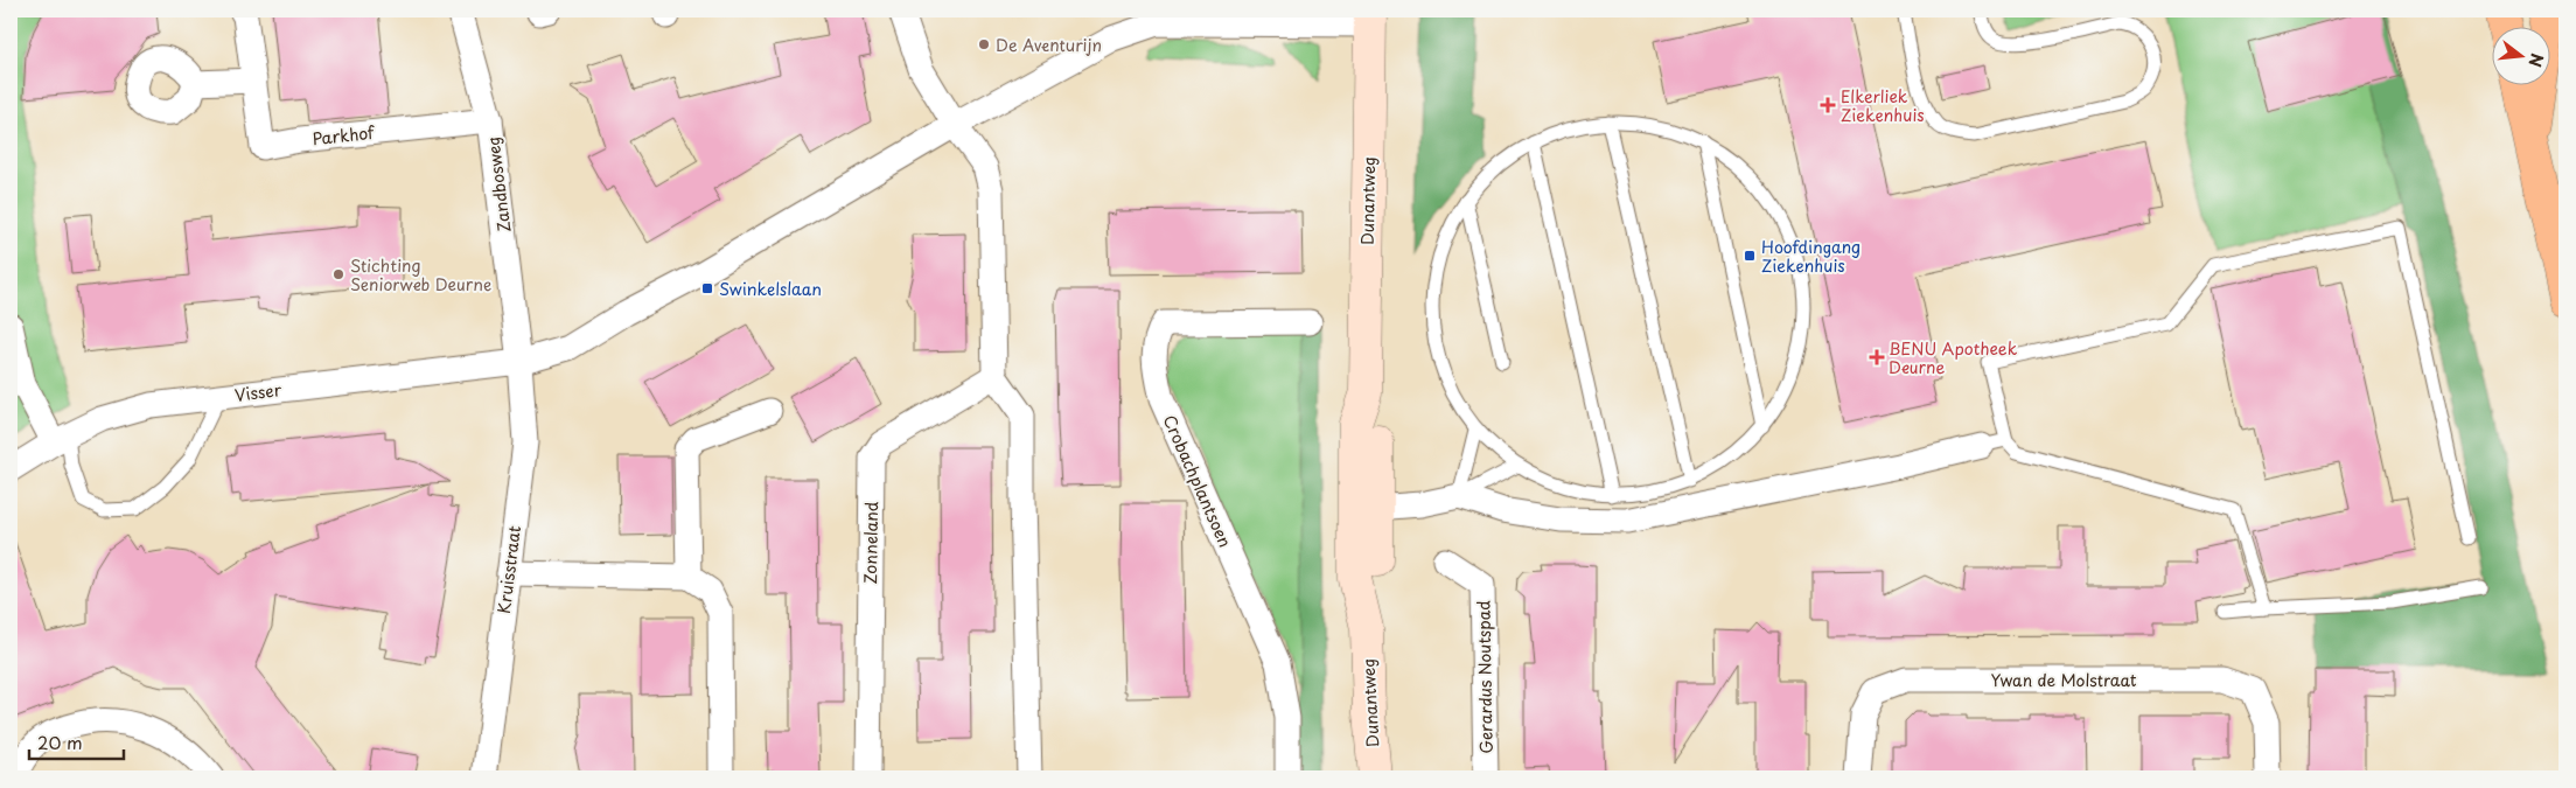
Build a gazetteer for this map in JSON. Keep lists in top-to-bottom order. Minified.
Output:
{"streets":{"street":["Parkhof","Zandbosweg","Dunantweg","Visser","Crobachplantsoen","Zonneland","Kruisstraat","Gerardus Noutspad","Ywan de Molstraat"]},"crossings":[["Parkhof","Zandbosweg"],["Zandbosweg","Visser"],["Zandbosweg","Kruisstraat"],["Visser","Kruisstraat"]],"places":{"other":["De Aventurijn","Stichting Seniorweb Deurne"],"health":["Elkerliek Ziekenhuis","BENU Apotheek Deurne"],"transit":["Hoofdingang Ziekenhuis","Swinkelslaan"]},"scale_bar":"20 m","north":"right"}
